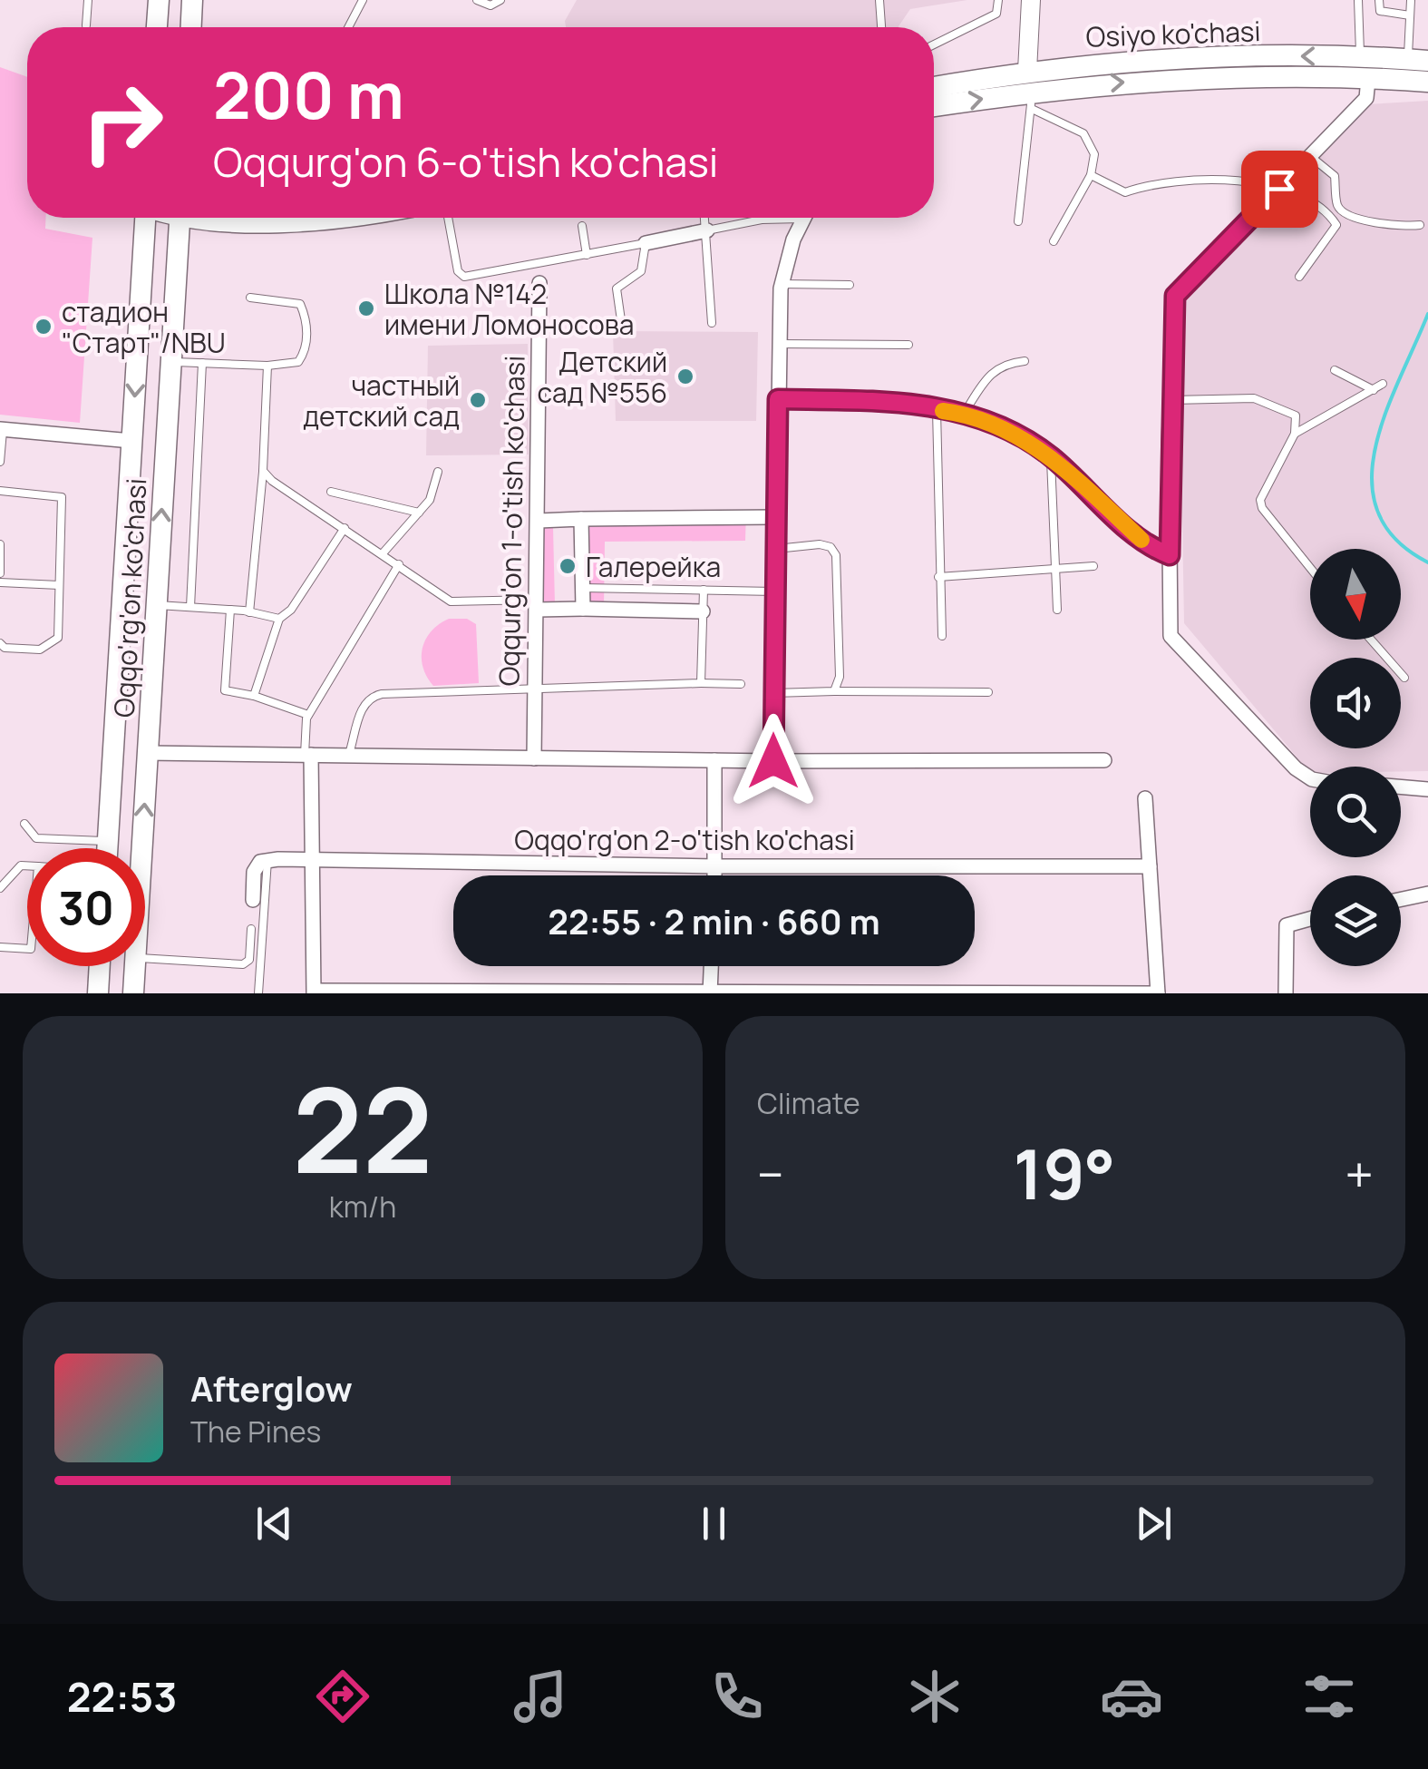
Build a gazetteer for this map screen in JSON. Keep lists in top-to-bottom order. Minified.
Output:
{"streets":{"main road":["Osiyo ko'chasi","Oqqo'rg'on ko'chasi"],"street":["Oqqurg'on 1-o'tish ko'chasi","Oqqo'rg'on 2-o'tish ko'chasi"]},"places":["Школа №142 имени Ломоносова","стадион \"Старт\"/NBU","Детский сад №556","частный детский сад","Галерейка"],"north":"bottom","page":{"turn":["200 m","Oqqurg'on 6-o'tish ko'chasi"],"limit":"30","trip":"22:55 · 2 min · 660 m","tile":[["22","km/h"],"Climate"],"heat":["−","19°","+"],"song":["Afterglow","The Pines"],"tabs":"22:53"}}
